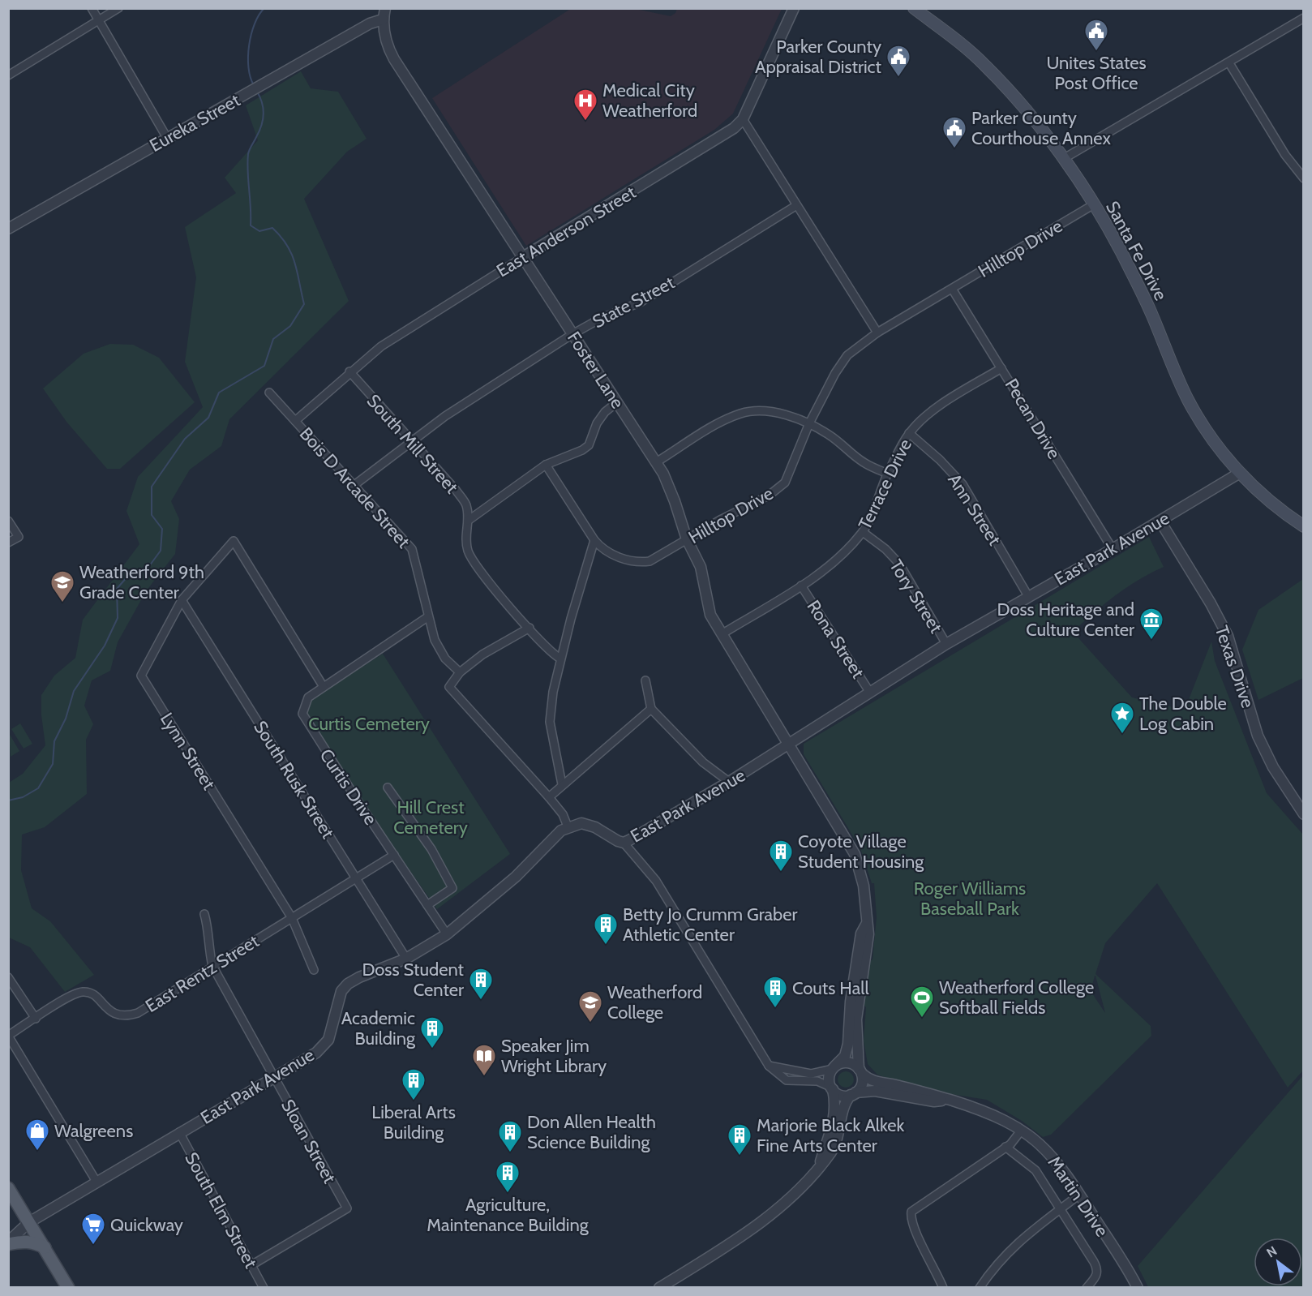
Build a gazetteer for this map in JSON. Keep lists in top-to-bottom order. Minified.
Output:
{"streets":{"main road":["Santa Fe Drive"],"street":["Eureka Street","East Anderson Street","Hilltop Drive","State Street","Foster Lane","Pecan Drive","South Mill Street","Terrace Drive","Bois D Arcade Street","Ann Street","East Park Avenue","Tory Street","Rona Street","Texas Drive","Lynn Street","South Rusk Street","Curtis Drive","East Rentz Street","Sloan Street","Martin Drive","South Elm Street"]},"crossings":[["Eureka Street","Foster Lane"],["East Anderson Street","Foster Lane"],["East Anderson Street","South Mill Street"],["East Anderson Street","Bois D Arcade Street"],["Hilltop Drive","Santa Fe Drive"],["Hilltop Drive","Foster Lane"],["Hilltop Drive","Pecan Drive"],["Santa Fe Drive","East Park Avenue"],["State Street","Foster Lane"],["State Street","South Mill Street"],["State Street","Bois D Arcade Street"],["Foster Lane","Terrace Drive"],["Foster Lane","East Park Avenue"],["Foster Lane","Martin Drive"],["Pecan Drive","Terrace Drive"],["Pecan Drive","East Park Avenue"],["Terrace Drive","Ann Street"],["Terrace Drive","Tory Street"],["Terrace Drive","Rona Street"],["Ann Street","East Park Avenue"],["East Park Avenue","Tory Street"],["East Park Avenue","Rona Street"],["East Park Avenue","Texas Drive"],["East Park Avenue","South Rusk Street"],["East Park Avenue","Curtis Drive"],["East Park Avenue","Sloan Street"],["East Park Avenue","South Elm Street"],["Lynn Street","South Rusk Street"],["Lynn Street","Curtis Drive"],["Lynn Street","East Rentz Street"],["South Rusk Street","East Rentz Street"],["Curtis Drive","East Rentz Street"],["East Rentz Street","Sloan Street"],["Sloan Street","South Elm Street"]],"parks":["Curtis Cemetery","Hill Crest Cemetery","Roger Williams Baseball Park"],"places":{"public building":["Unites States Post Office","Parker County Appraisal District","Parker County Courthouse Annex"],"hospital":["Medical City Weatherford"],"school or university":["Weatherford 9th Grade Center","Weatherford College"],"museum":["Doss Heritage and Culture Center"],"place":["The Double Log Cabin"],"building":["Coyote Village Student Housing","Betty Jo Crumm Graber Athletic Center","Doss Student Center","Couts Hall","Academic Building","Liberal Arts Building","Don Allen Health Science Building","Marjorie Black Alkek Fine Arts Center","Agriculture, Maintenance Building"],"sports":["Weatherford College Softball Fields"],"library":["Speaker Jim Wright Library"],"shop":["Walgreens"],"supermarket":["Quickway"]},"north":"top left"}
